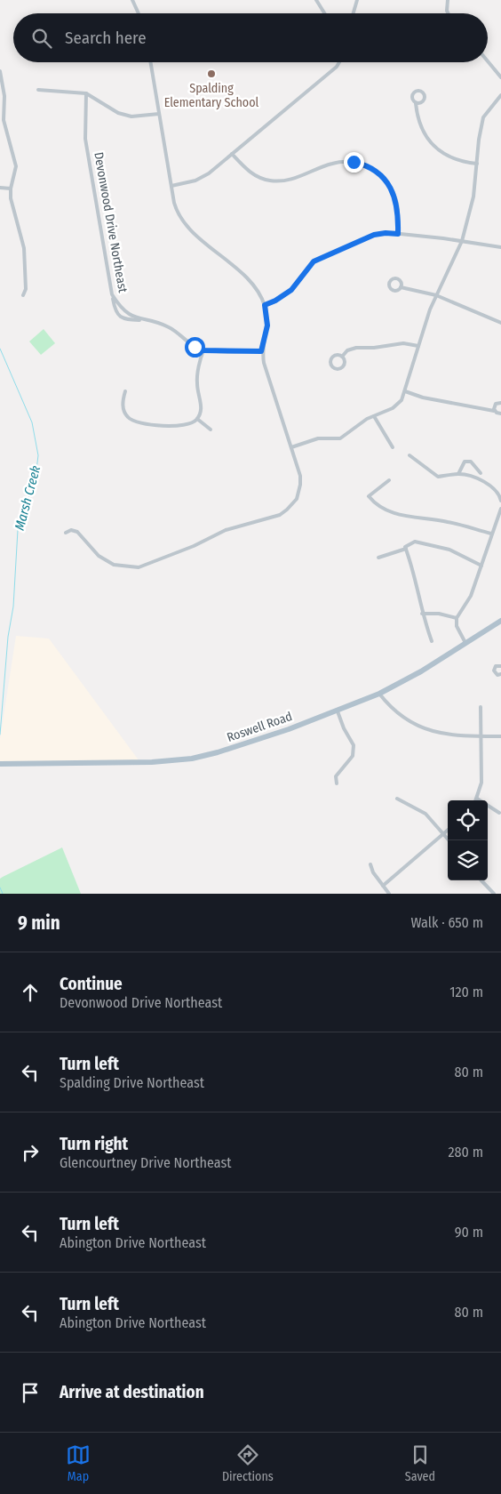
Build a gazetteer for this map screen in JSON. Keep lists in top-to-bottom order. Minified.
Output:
{"streets":{"main road":["Roswell Road"],"street":["Devonwood Drive Northeast"]},"water":["Marsh Creek"],"places":["Spalding Elementary School"],"page":{"search":"Search here","heading":["9 min","Walk · 650 m"],"list":[["Continue","Devonwood Drive Northeast","120 m"],["Turn left","Spalding Drive Northeast","80 m"],["Turn right","Glencourtney Drive Northeast","280 m"],["Turn left","Abington Drive Northeast","90 m"],["Turn left","Abington Drive Northeast","80 m"],"Arrive at destination"],"nav":["Map","Directions","Saved"]}}
